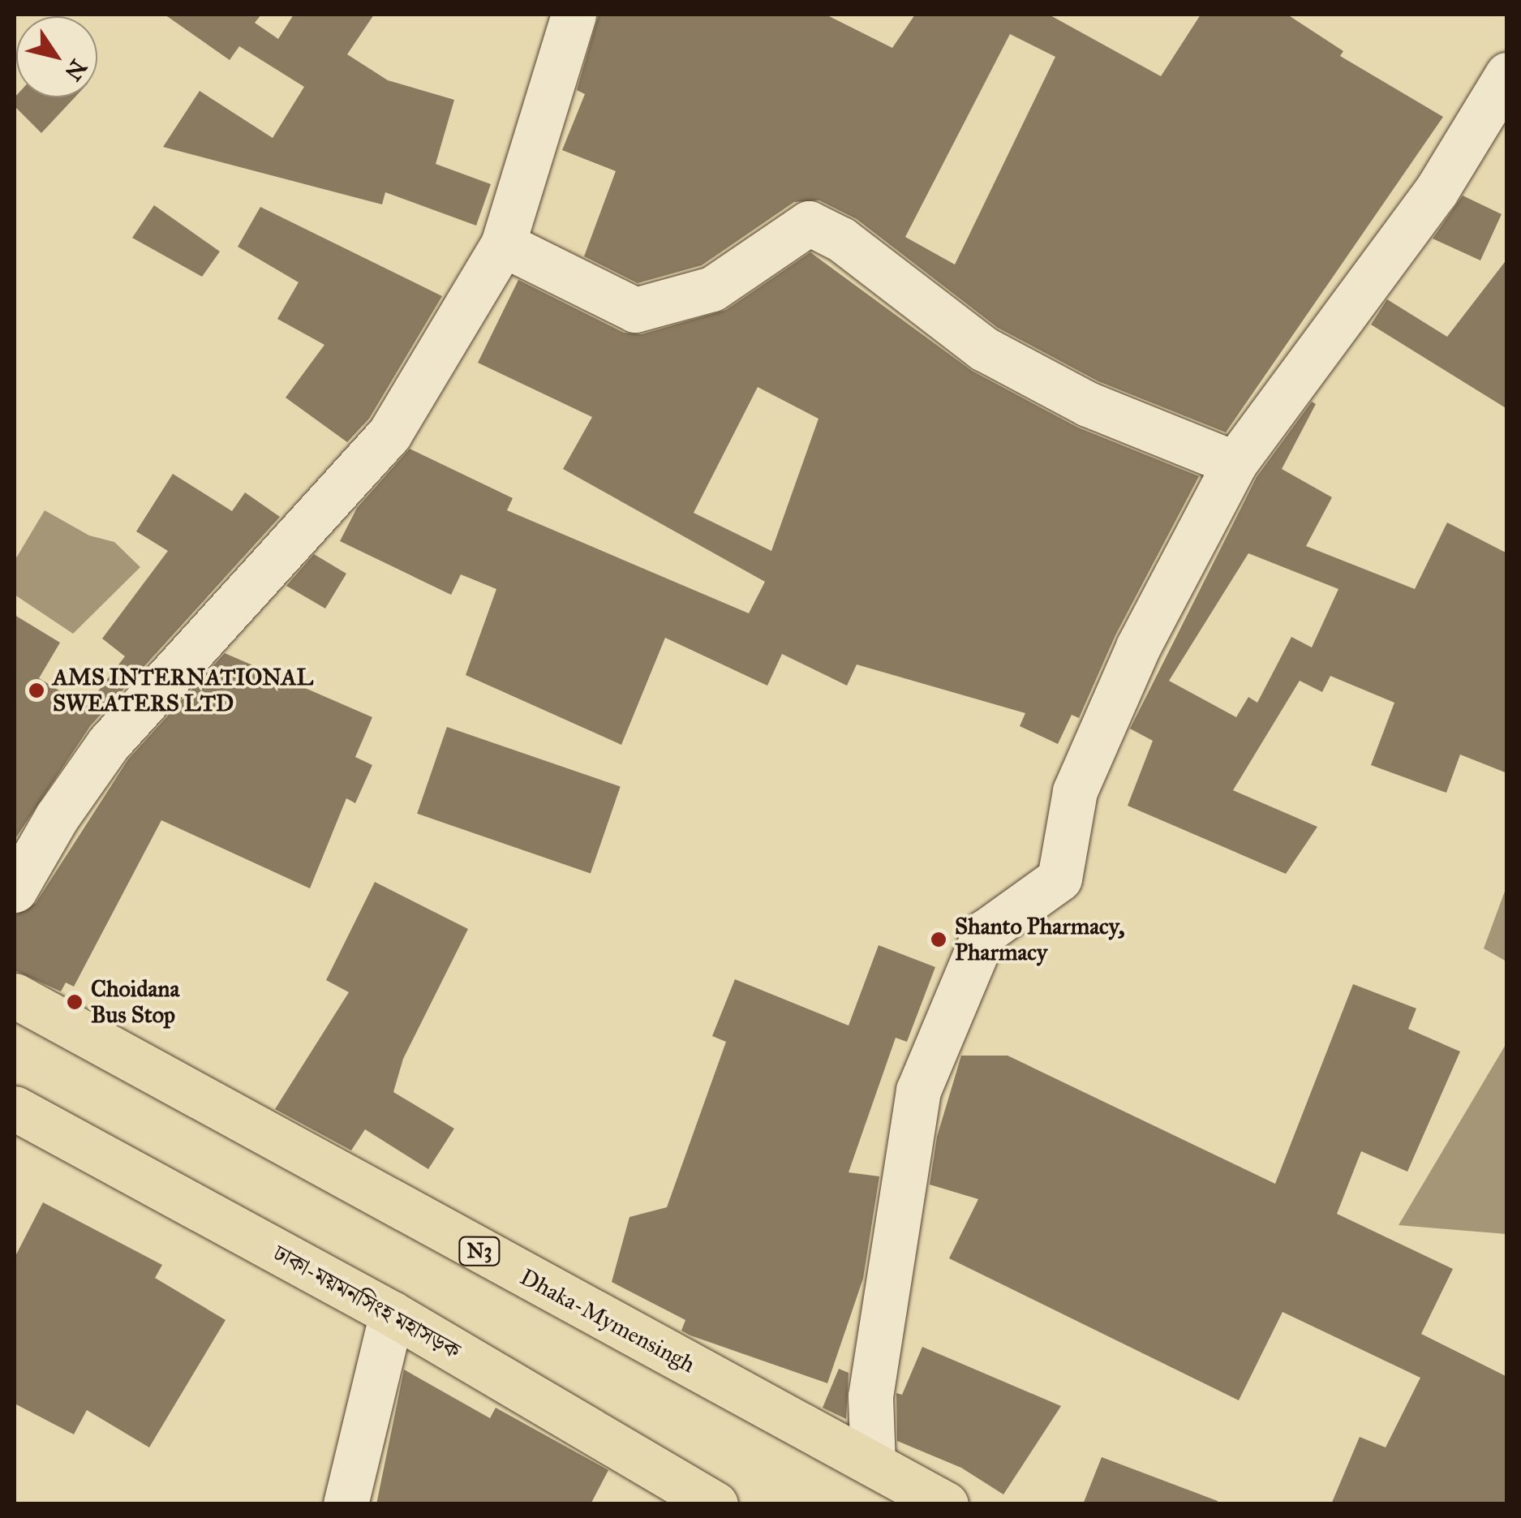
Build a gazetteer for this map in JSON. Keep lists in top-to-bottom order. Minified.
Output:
{"streets":{"highway":["N3","ঢাকা-ময়মনসিংহ মহাসড়ক","Dhaka-Mymensingh"]},"places":["AMS INTERNATIONAL SWEATERS LTD","Shanto Pharmacy, Pharmacy","Choidana Bus Stop"],"north":"bottom right"}
